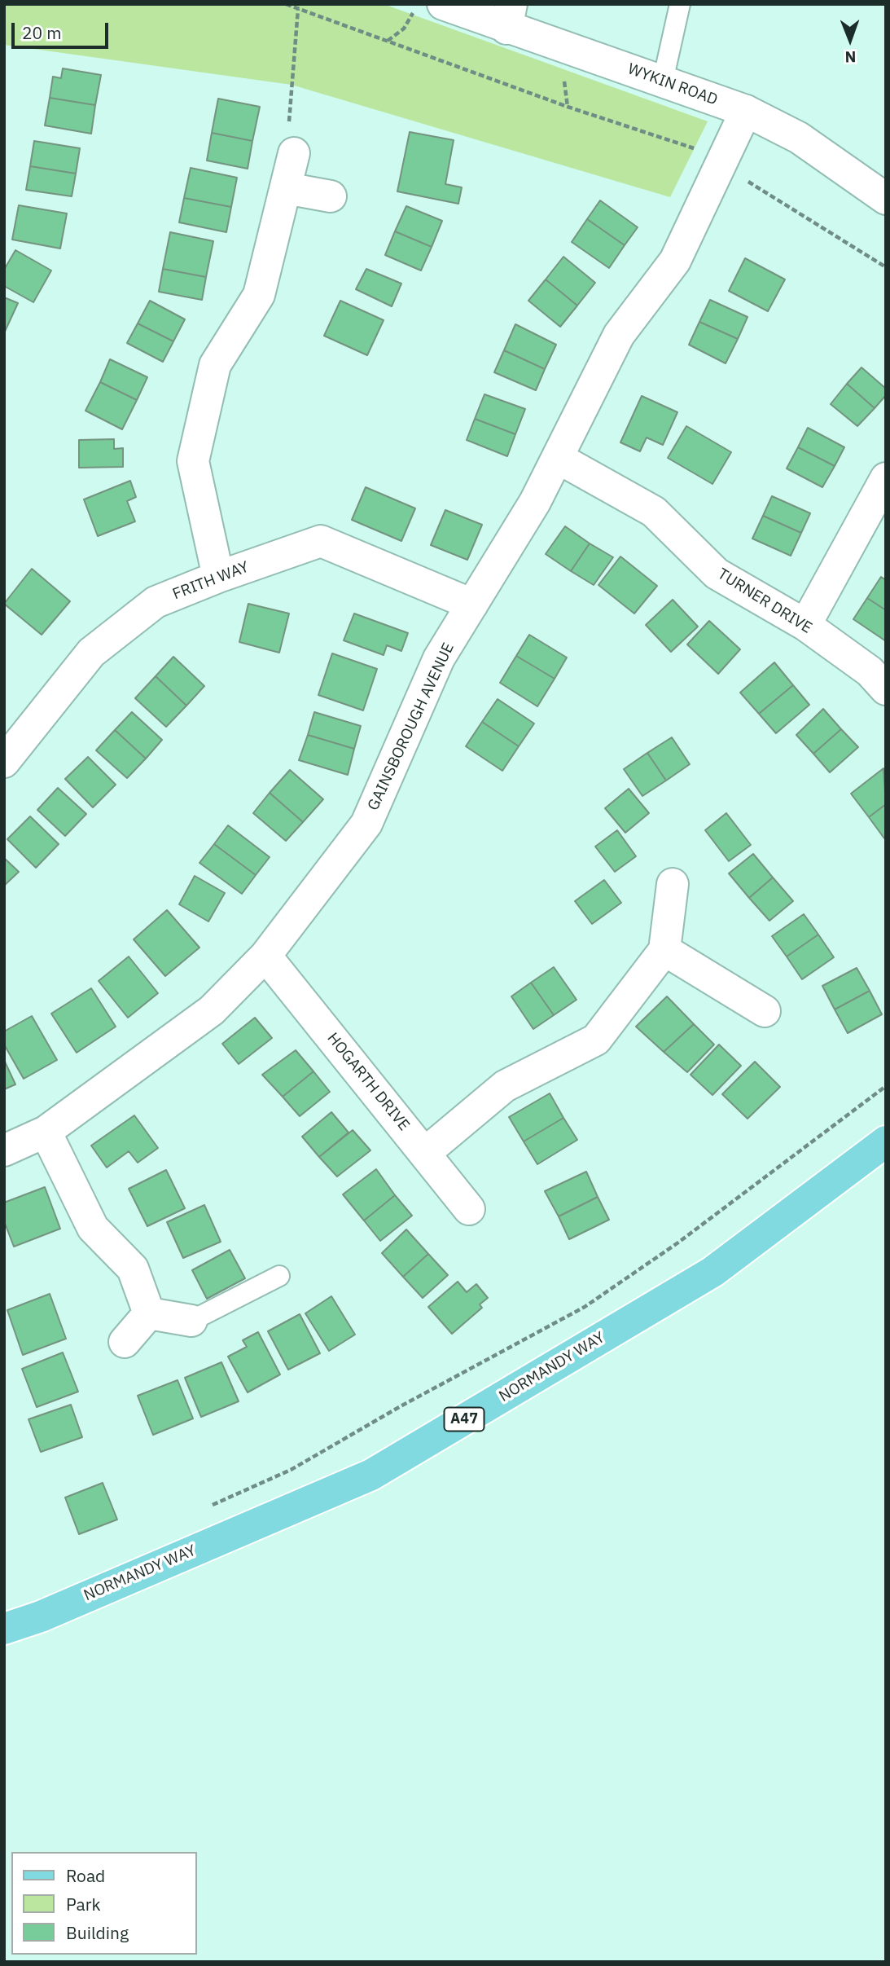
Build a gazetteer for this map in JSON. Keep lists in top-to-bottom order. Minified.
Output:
{"streets":{"main road":["NORMANDY WAY","A47"],"street":["WYKIN ROAD","FRITH WAY","TURNER DRIVE","GAINSBOROUGH AVENUE","HOGARTH DRIVE"]},"crossings":[["WYKIN ROAD","GAINSBOROUGH AVENUE"],["FRITH WAY","GAINSBOROUGH AVENUE"],["TURNER DRIVE","GAINSBOROUGH AVENUE"],["GAINSBOROUGH AVENUE","HOGARTH DRIVE"]],"legend":["Road","Park","Building"],"scale_bar":"20 m","north":"bottom"}
